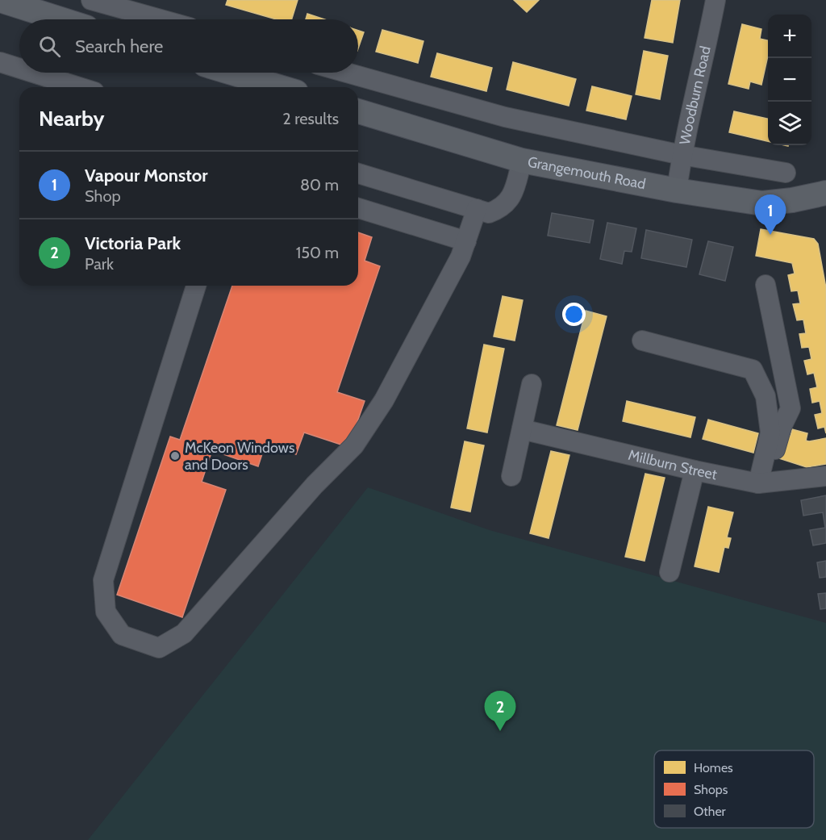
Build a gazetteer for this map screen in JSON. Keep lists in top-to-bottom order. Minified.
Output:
{"streets":{"main road":["Grangemouth Road"],"street":["Woodburn Road","Millburn Street"]},"crossings":[["Woodburn Road","Grangemouth Road"]],"places":["McKeon Windows and Doors"],"legend":["Homes","Shops","Other"],"page":{"map_buttons":["+","−"],"search":"Search here","heading":["Nearby","2 results"],"list":[{"mark":"1","name":"Vapour Monstor","note":"Shop","value":"80 m"},{"mark":"2","name":"Victoria Park","note":"Park","value":"150 m"}],"pins":["1","2"]}}
